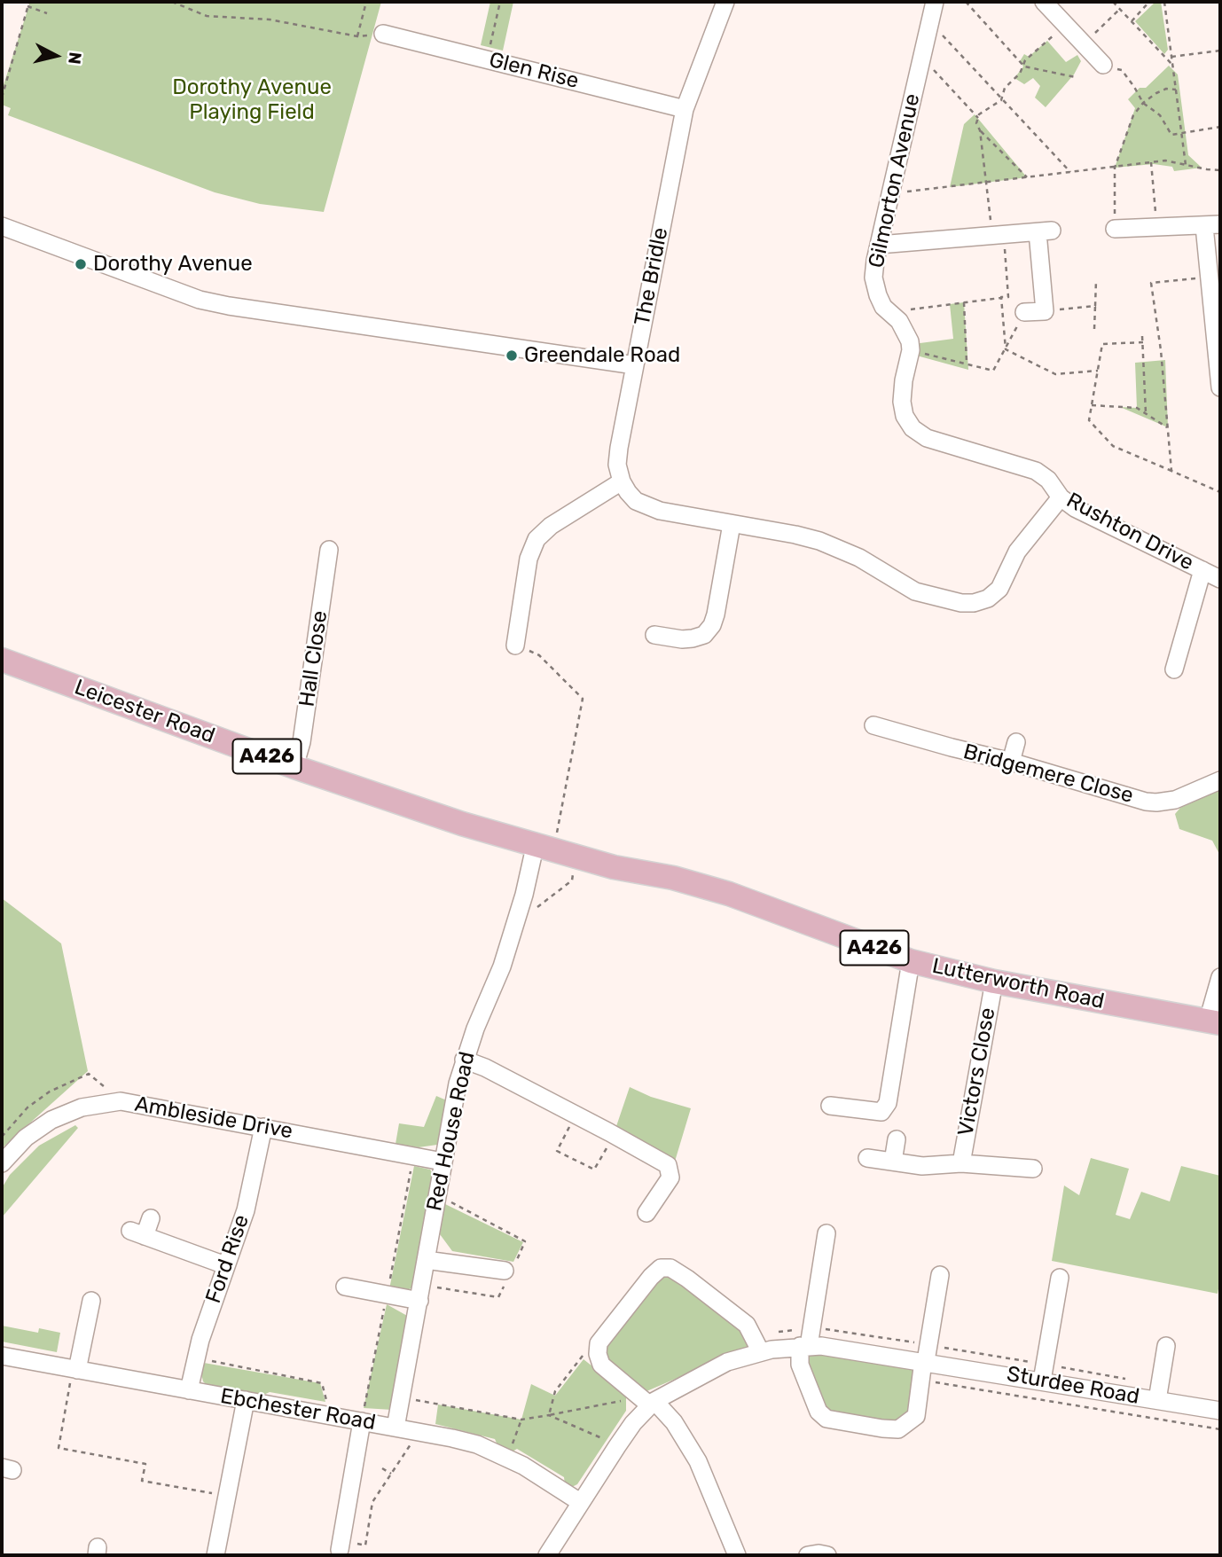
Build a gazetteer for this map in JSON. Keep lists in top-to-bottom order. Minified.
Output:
{"streets":{"main road":["Leicester Road","A426","Lutterworth Road"],"street":["Glen Rise","Gilmorton Avenue","The Bridle","Rushton Drive","Hall Close","Bridgemere Close","Victors Close","Ambleside Drive","Red House Road","Ford Rise","Sturdee Road","Ebchester Road"]},"crossings":[["Glen Rise","The Bridle"],["Gilmorton Avenue","Rushton Drive"],["Hall Close","Leicester Road"],["Leicester Road","Lutterworth Road"],["Leicester Road","Red House Road"],["Lutterworth Road","Victors Close"],["Lutterworth Road","Red House Road"],["Ambleside Drive","Red House Road"],["Ambleside Drive","Ford Rise"],["Red House Road","Ebchester Road"],["Ford Rise","Ebchester Road"],["Sturdee Road","Ebchester Road"]],"parks":["Dorothy Avenue Playing Field"],"places":["Dorothy Avenue","Greendale Road"],"north":"right"}
